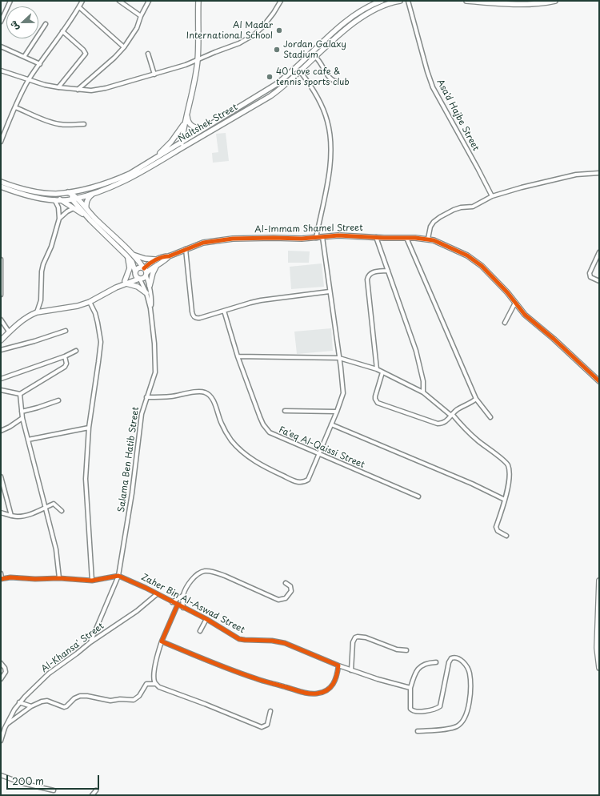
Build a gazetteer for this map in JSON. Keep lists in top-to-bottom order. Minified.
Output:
{"streets":{"street":["Asa'd Hajbe Street","Naltshek Street","Al-Immam Shamel Street","Fa'eq Al-Qaissi Street","Salama Ben Hatib Street","Zaher Bin Al-Aswad Street","Al-Khansa' Street"]},"crossings":[["Naltshek Street","Salama Ben Hatib Street"],["Al-Immam Shamel Street","Salama Ben Hatib Street"],["Salama Ben Hatib Street","Zaher Bin Al-Aswad Street"],["Salama Ben Hatib Street","Al-Khansa' Street"],["Zaher Bin Al-Aswad Street","Al-Khansa' Street"]],"places":["Al Madar International School","Jordan Galaxy Stadium","40 Love cafe & tennis sports club"],"scale_bar":"200 m","north":"left"}
